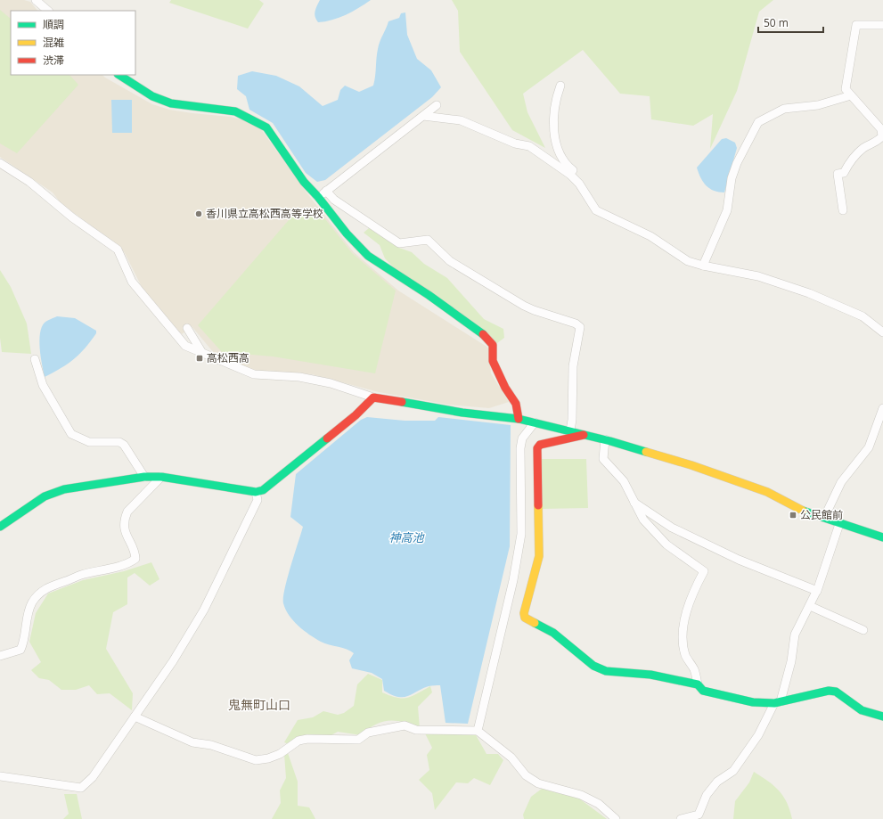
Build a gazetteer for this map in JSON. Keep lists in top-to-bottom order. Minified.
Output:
{"districts":["鬼無町山口"],"water":["神高池"],"places":{"other":["香川県立高松西高等学校"],"transit":["高松西高","公民館前"]},"legend":["順調","混雑","渋滞"],"scale_bar":"50 m"}
